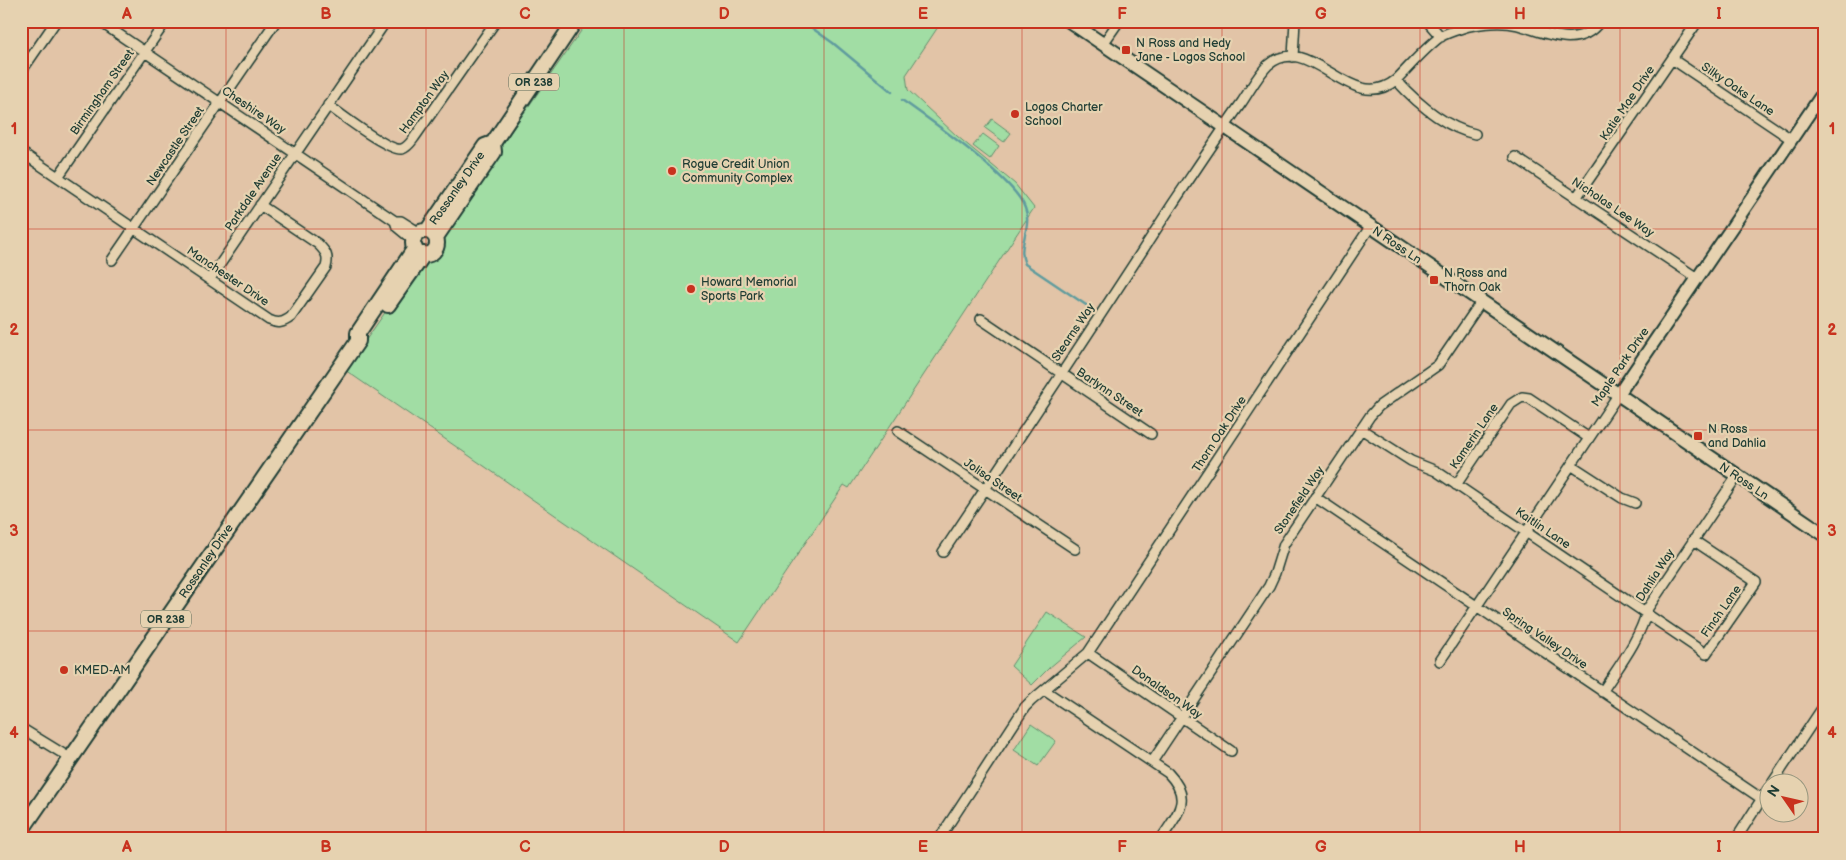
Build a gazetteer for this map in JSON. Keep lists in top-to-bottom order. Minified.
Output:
{"streets":{"main road":["OR 238","Rossanley Drive","N Ross Ln"],"street":["Silky Oaks Lane","Birmingham Street","Hampton Way","Katie Mae Drive","Cheshire Way","Newcastle Street","Parkdale Avenue","Nicholas Lee Way","Manchester Drive","Stearns Way","Maple Park Drive","Barlynn Street","Thorn Oak Drive","Kamerin Lane","Jolisa Street","Stonefield Way","Kaitlin Lane","Dahlia Way","Finch Lane","Spring Valley Drive","Donaldson Way"]},"crossings":[["Silky Oaks Lane","Katie Mae Drive"],["Silky Oaks Lane","Maple Park Drive"],["Birmingham Street","Cheshire Way"],["Birmingham Street","Manchester Drive"],["Hampton Way","Parkdale Avenue"],["Katie Mae Drive","Nicholas Lee Way"],["Cheshire Way","Newcastle Street"],["Cheshire Way","Rossanley Drive"],["Cheshire Way","Parkdale Avenue"],["Newcastle Street","Manchester Drive"],["Parkdale Avenue","Manchester Drive"],["Nicholas Lee Way","Maple Park Drive"],["N Ross Ln","Stearns Way"],["N Ross Ln","Maple Park Drive"],["N Ross Ln","Thorn Oak Drive"],["N Ross Ln","Stonefield Way"],["N Ross Ln","Dahlia Way"],["Stearns Way","Barlynn Street"],["Stearns Way","Jolisa Street"],["Maple Park Drive","Kamerin Lane"],["Maple Park Drive","Kaitlin Lane"],["Maple Park Drive","Spring Valley Drive"],["Thorn Oak Drive","Donaldson Way"],["Kamerin Lane","Kaitlin Lane"],["Stonefield Way","Kaitlin Lane"],["Stonefield Way","Spring Valley Drive"],["Stonefield Way","Donaldson Way"],["Kaitlin Lane","Dahlia Way"],["Kaitlin Lane","Finch Lane"],["Dahlia Way","Finch Lane"],["Dahlia Way","Spring Valley Drive"]],"places":{"transit":["N Ross and Hedy Jane - Logos School","N Ross and Thorn Oak","N Ross and Dahlia"],"other":["Logos Charter School","Rogue Credit Union Community Complex","Howard Memorial Sports Park","KMED-AM"]},"north":"top left","grid":{"columns":["A","B","C","D","E","F","G","H","I"],"rows":["1","2","3","4"]}}
